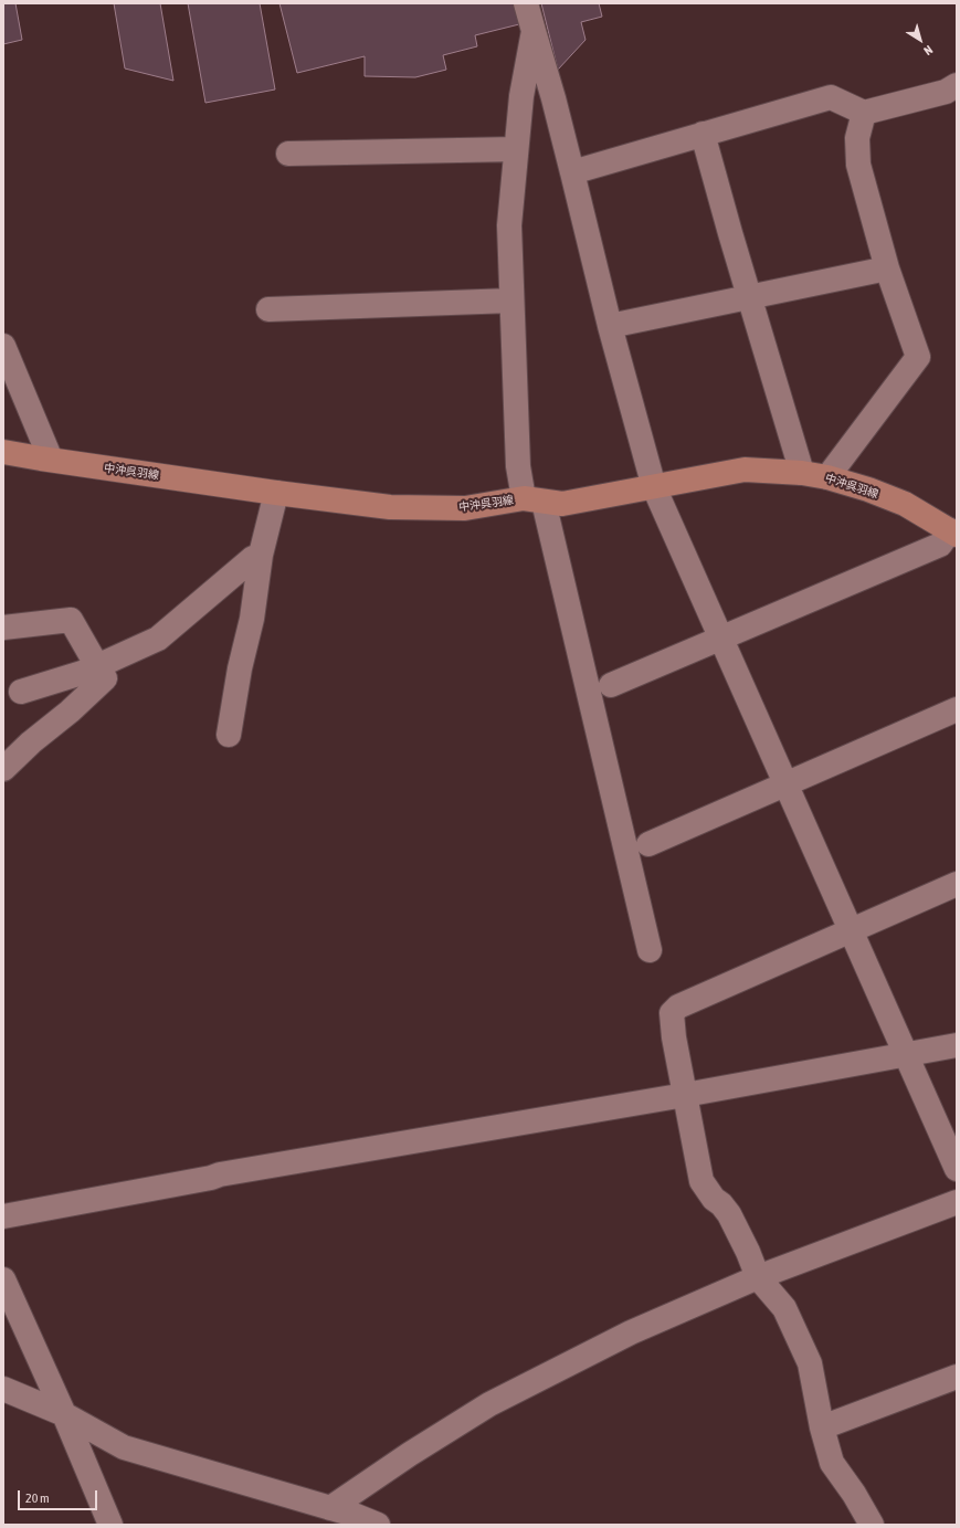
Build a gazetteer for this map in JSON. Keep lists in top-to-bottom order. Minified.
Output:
{"streets":{"main road":["中沖呉羽線"]},"scale_bar":"20 m","north":"bottom right"}
